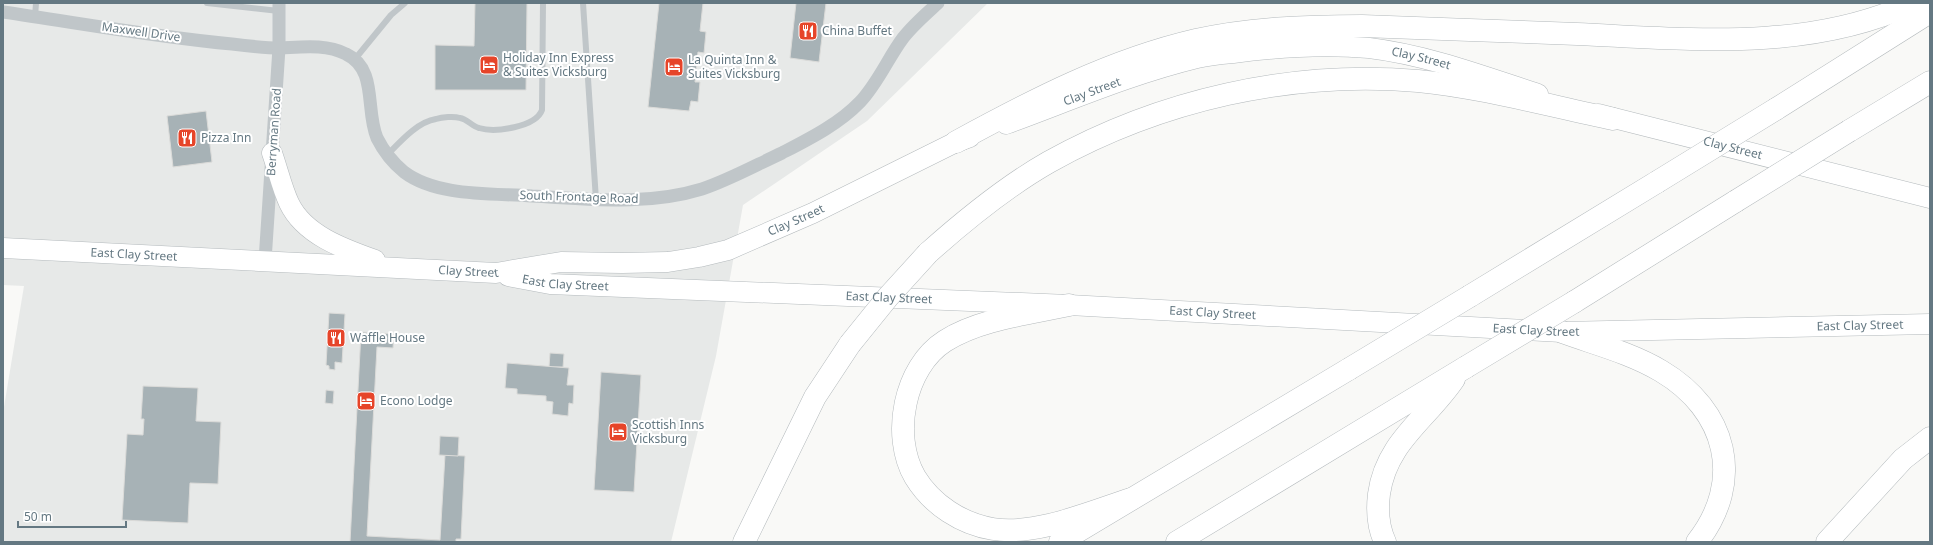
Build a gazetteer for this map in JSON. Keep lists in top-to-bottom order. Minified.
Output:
{"streets":{"main road":["Clay Street","East Clay Street"],"street":["Maxwell Drive","Berryman Road","South Frontage Road"]},"crossings":[["Maxwell Drive","Berryman Road"],["Clay Street","Berryman Road"],["Clay Street","East Clay Street"],["Berryman Road","East Clay Street"]],"places":{"restaurant":["China Buffet","Pizza Inn","Waffle House"],"hotel":["Holiday Inn Express & Suites Vicksburg","La Quinta Inn & Suites Vicksburg","Econo Lodge","Scottish Inns Vicksburg"]},"scale_bar":"50 m"}
